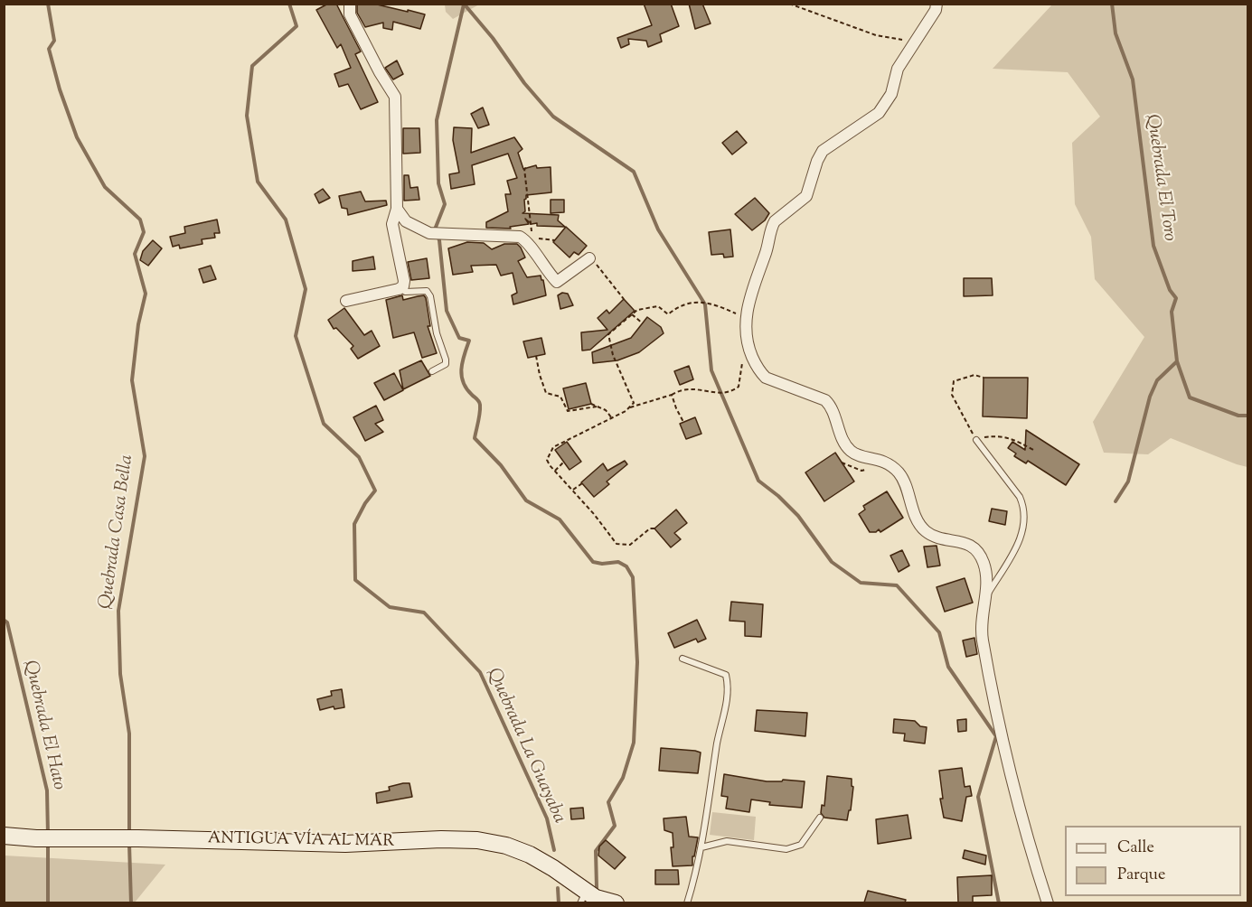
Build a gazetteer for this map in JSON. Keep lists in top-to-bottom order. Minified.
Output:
{"streets":{"main road":["ANTIGUA VÍA AL MAR"]},"water":["Quebrada El Toro","Quebrada Casa Bella","Quebrada El Hato","Quebrada La Guayaba"],"legend":["Calle","Parque"]}
